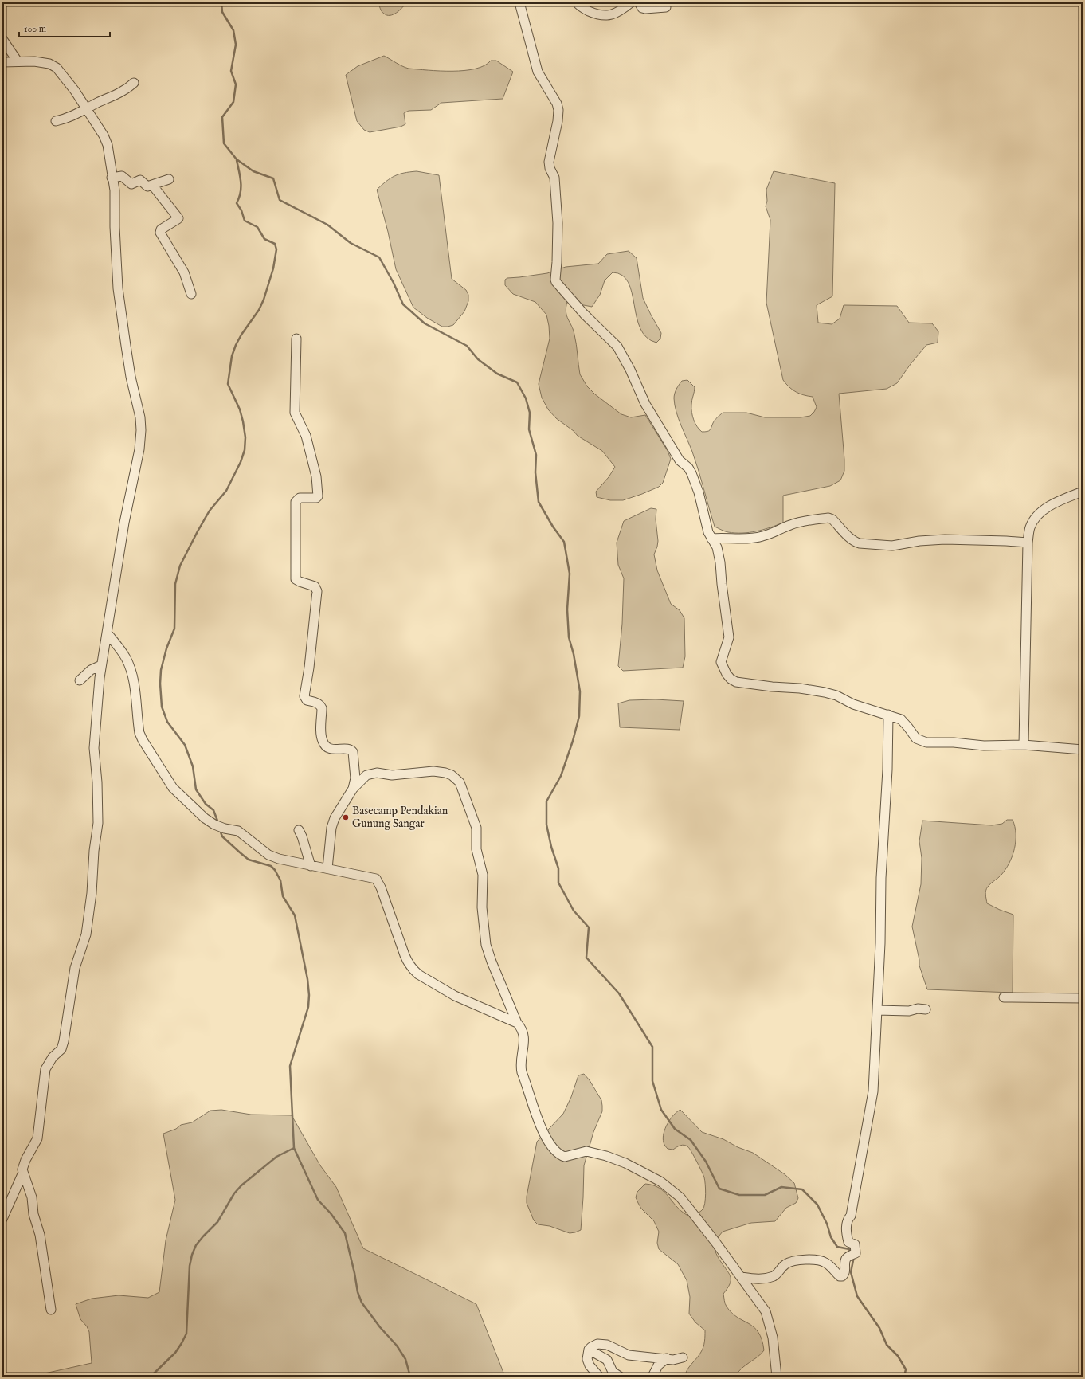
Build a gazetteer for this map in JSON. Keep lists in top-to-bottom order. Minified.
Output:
{"places":["Basecamp Pendakian Gunung Sangar"],"scale_bar":"100 m"}
